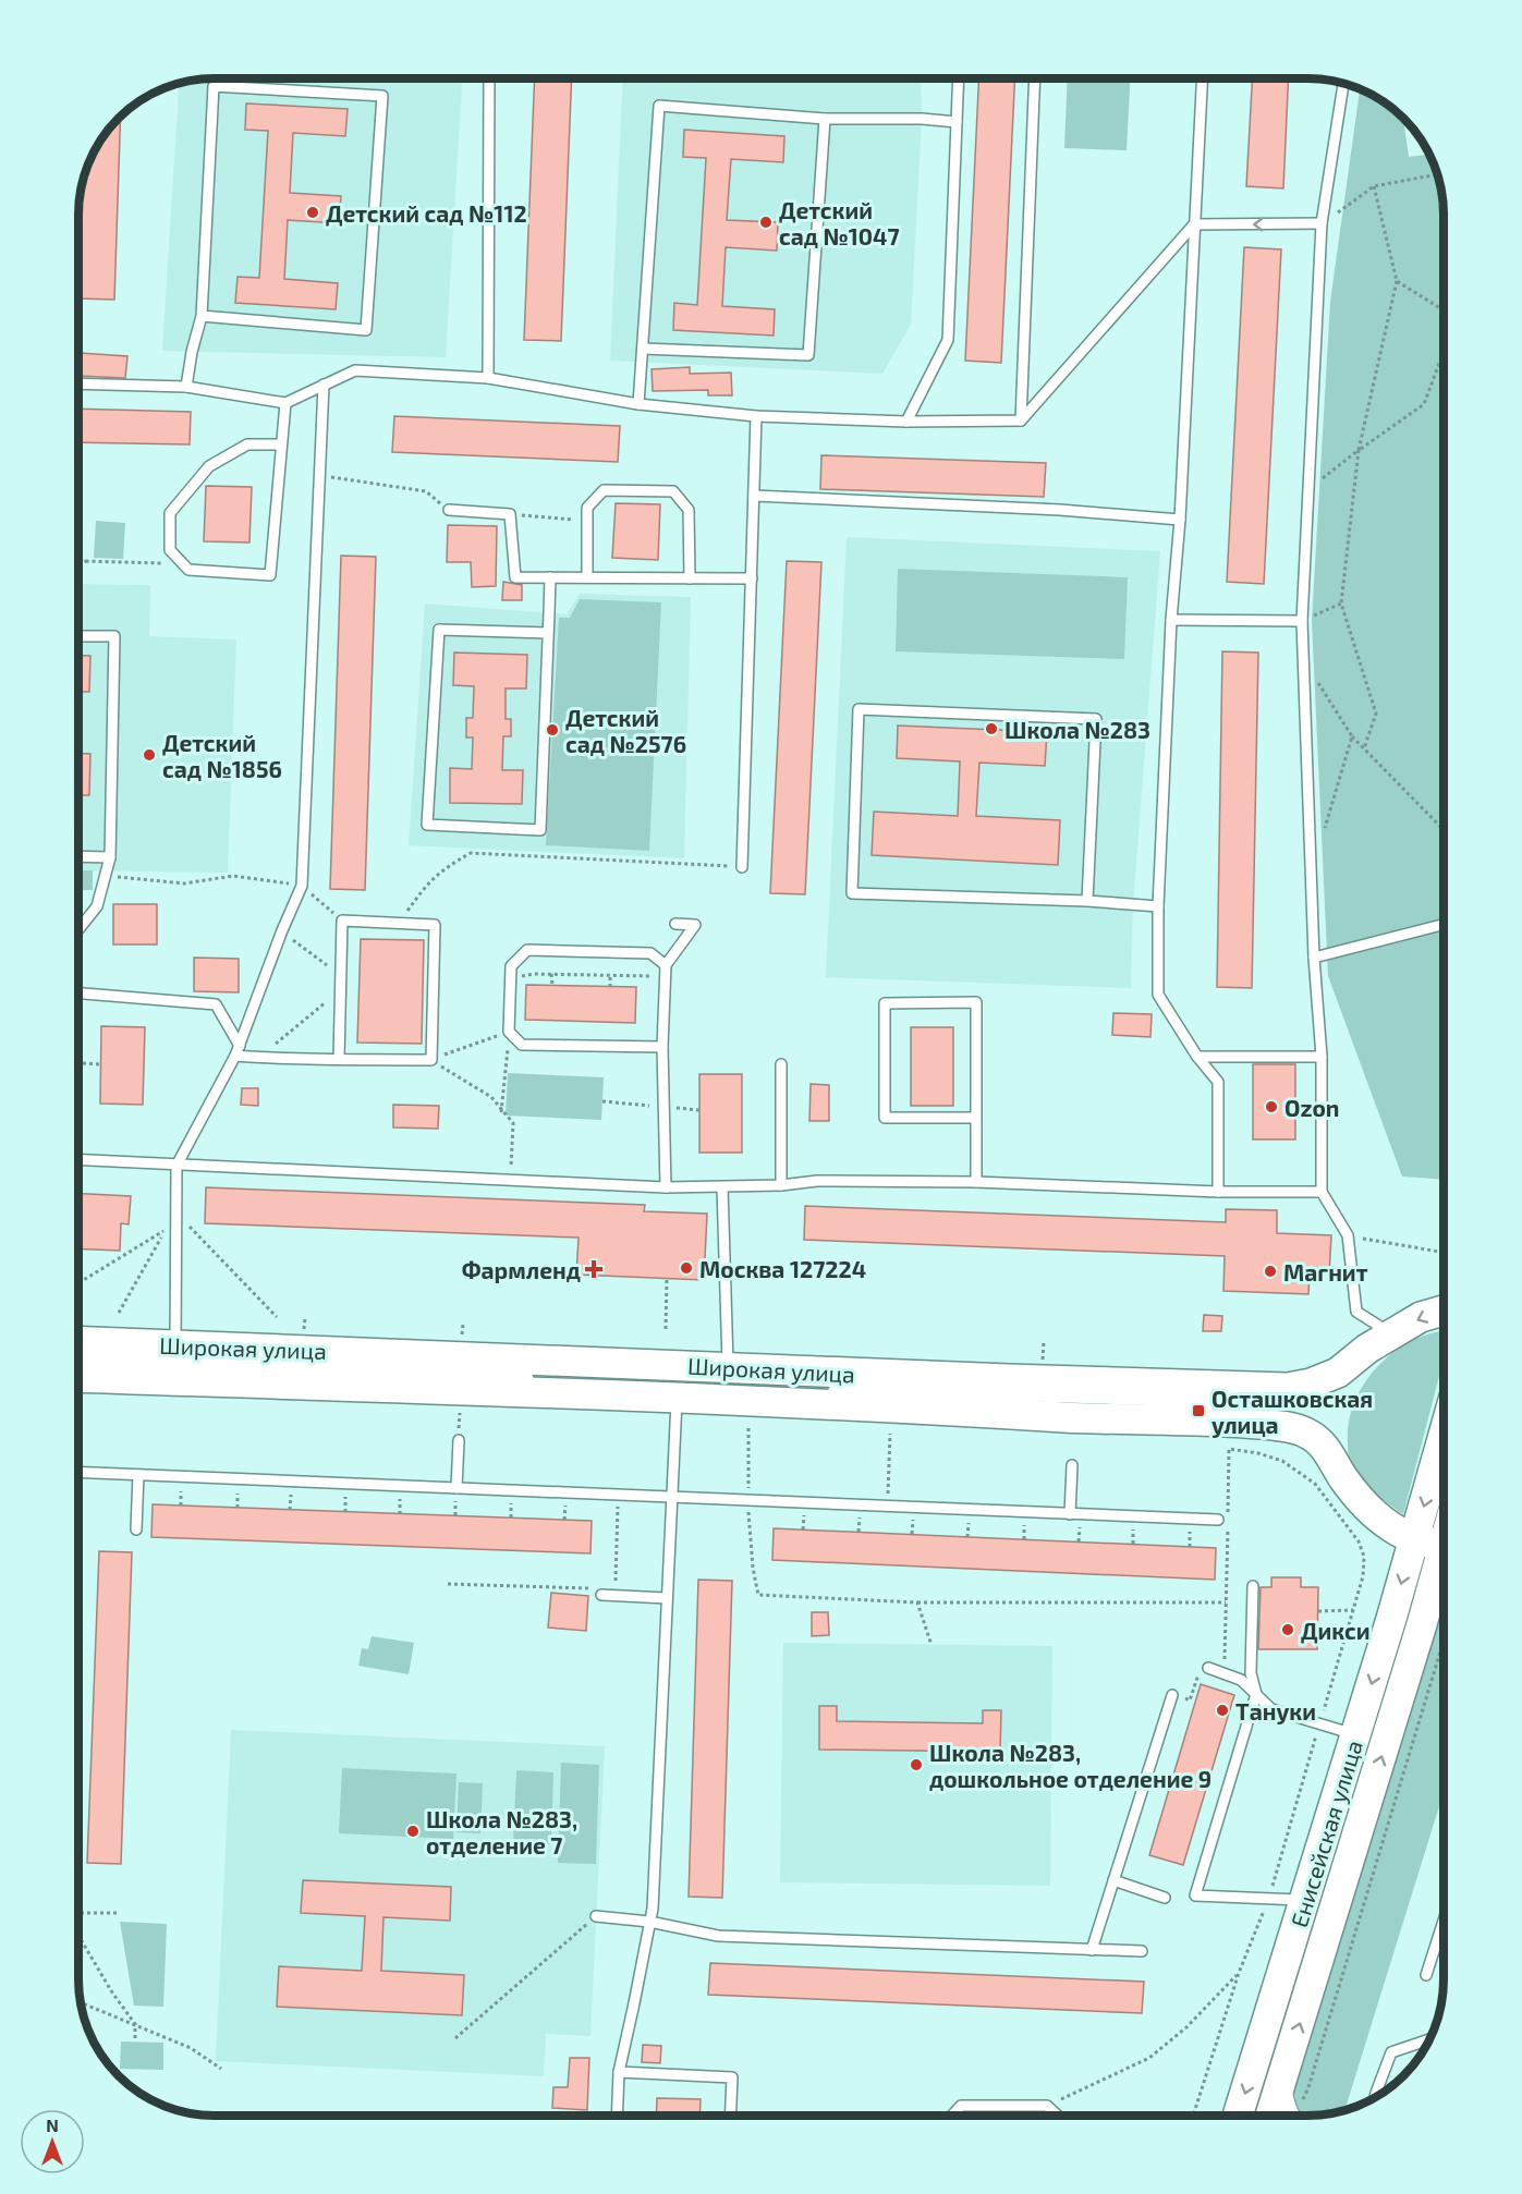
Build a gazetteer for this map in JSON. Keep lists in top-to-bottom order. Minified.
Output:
{"streets":{"main road":["Широкая улица","Енисейская улица"]},"crossings":[["Широкая улица","Енисейская улица"]],"places":{"other":["Детский сад №112","Детский сад №1047","Школа №283","Детский сад №2576","Детский сад №1856","Ozon","Москва 127224","Магнит","Дикси","Тануки","Школа №283, дошкольное отделение 9","Школа №283, отделение 7"],"health":["Фармленд"],"transit":["Осташковская улица"]},"north":"top"}
